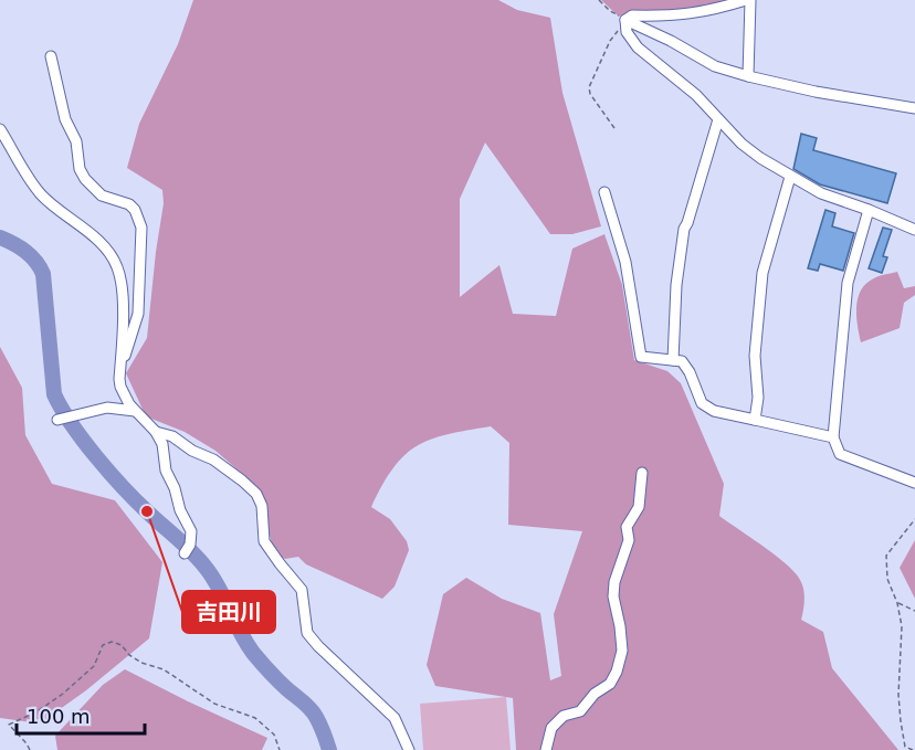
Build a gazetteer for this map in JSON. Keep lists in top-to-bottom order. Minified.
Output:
{"places":["吉田川"],"scale_bar":"100 m"}
